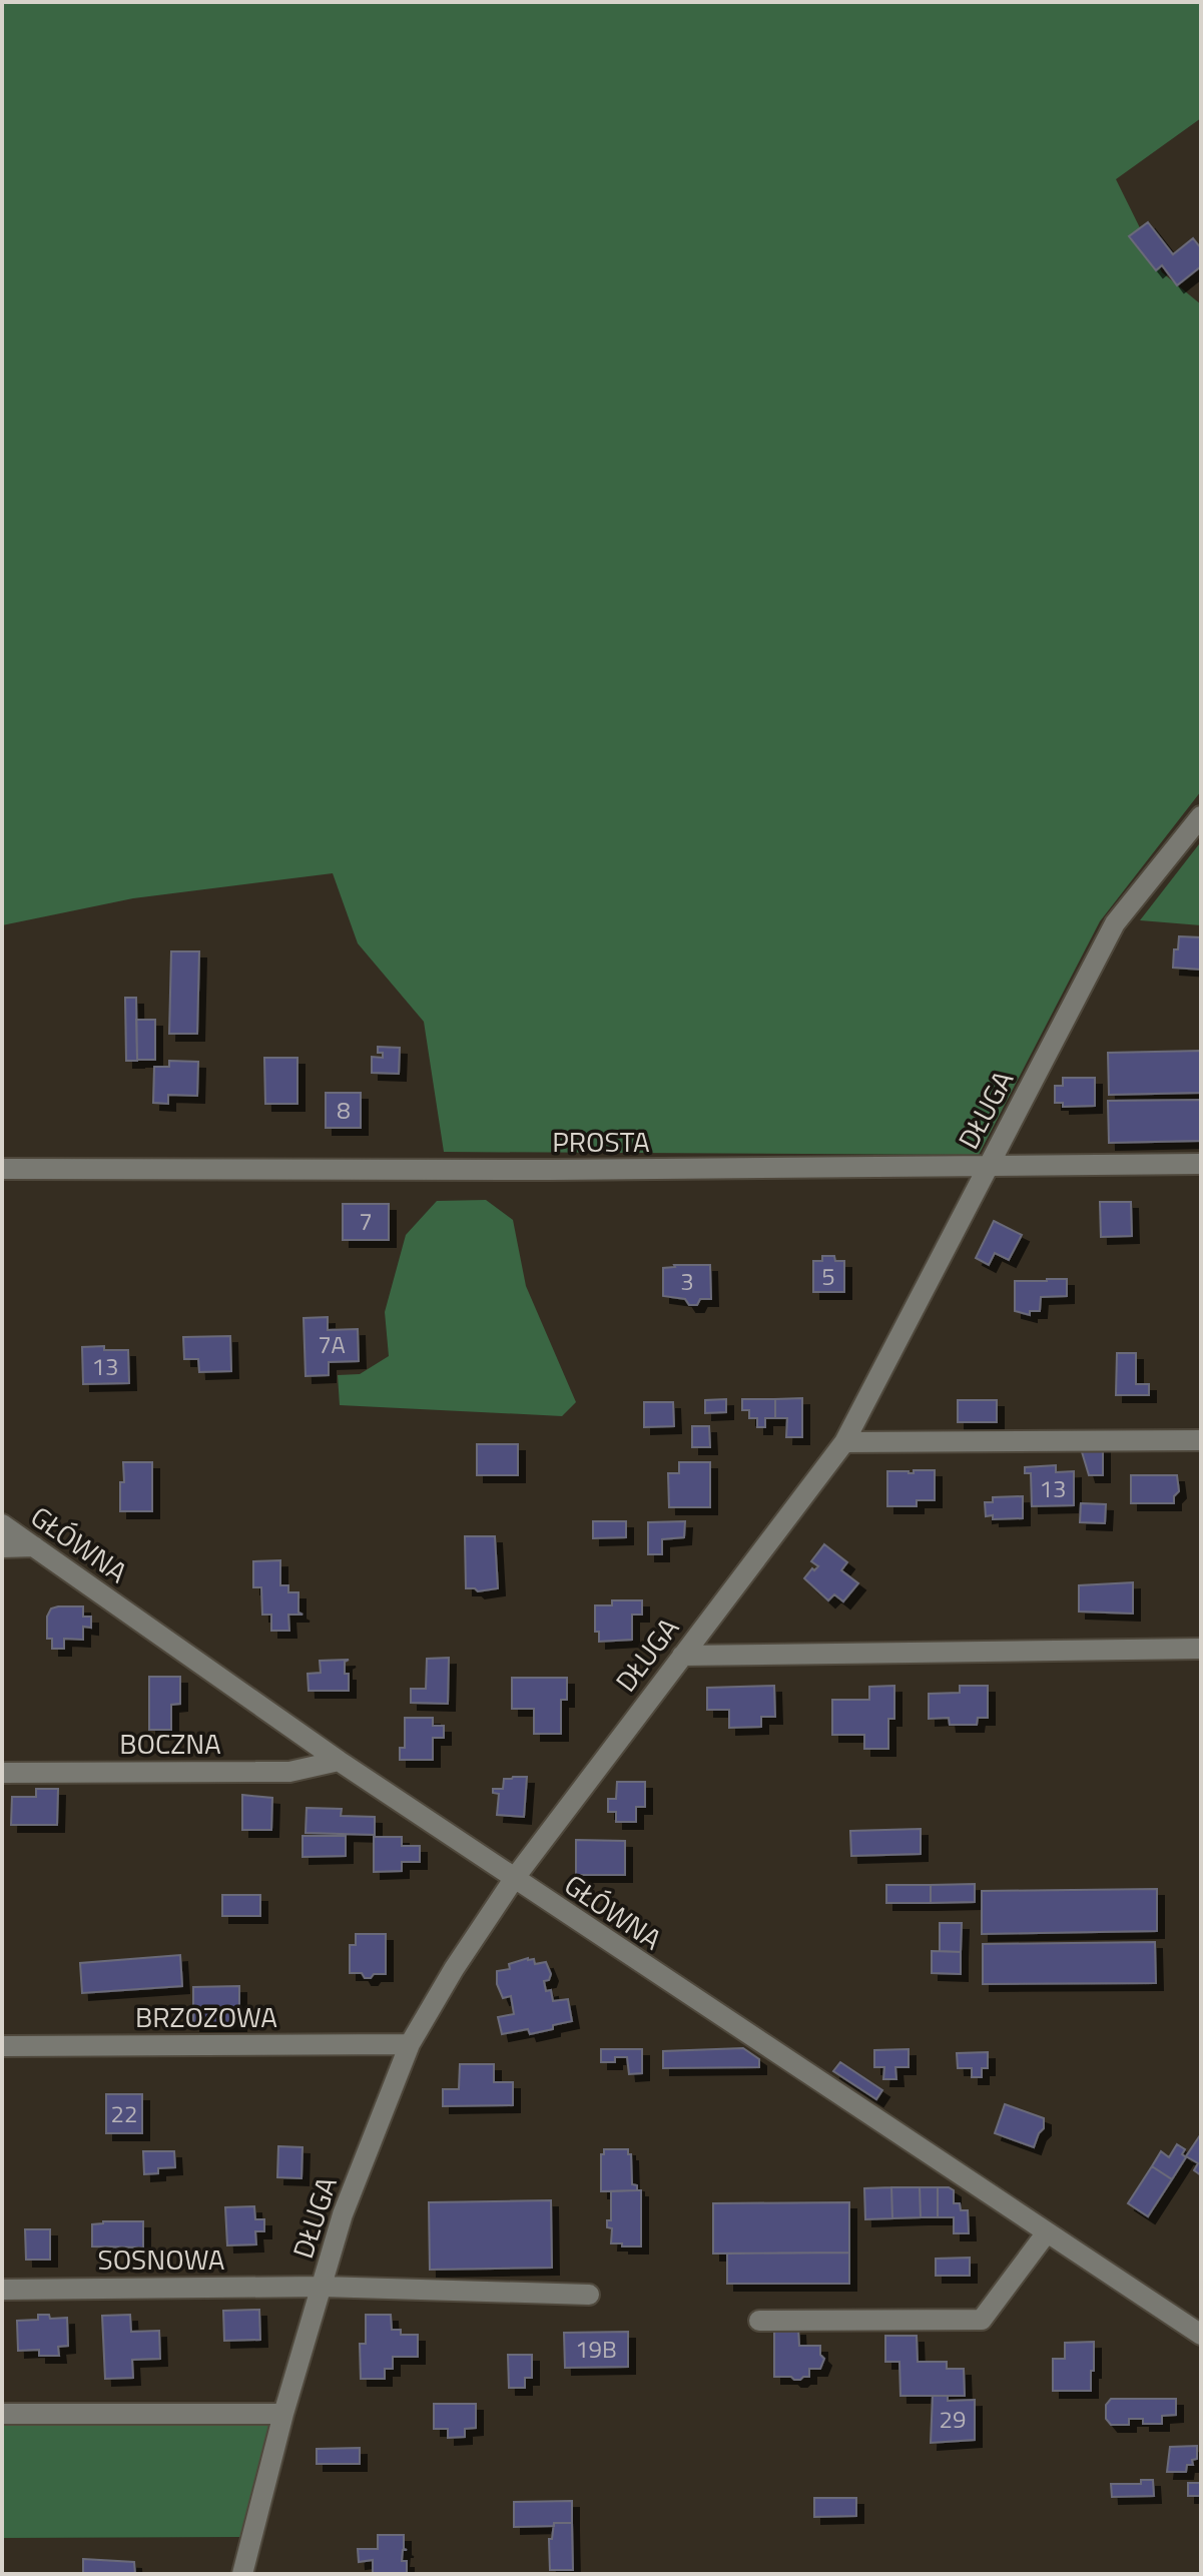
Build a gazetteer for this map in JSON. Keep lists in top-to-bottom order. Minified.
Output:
{"streets":{"street":["DŁUGA","PROSTA","GŁÓWNA","BOCZNA","BRZOZOWA","SOSNOWA"]},"crossings":[["DŁUGA","PROSTA"],["DŁUGA","GŁÓWNA"],["DŁUGA","BRZOZOWA"],["DŁUGA","SOSNOWA"],["GŁÓWNA","BOCZNA"]],"house_numbers":["8","7","5","3","7A","13","13","22","19B","29"]}
